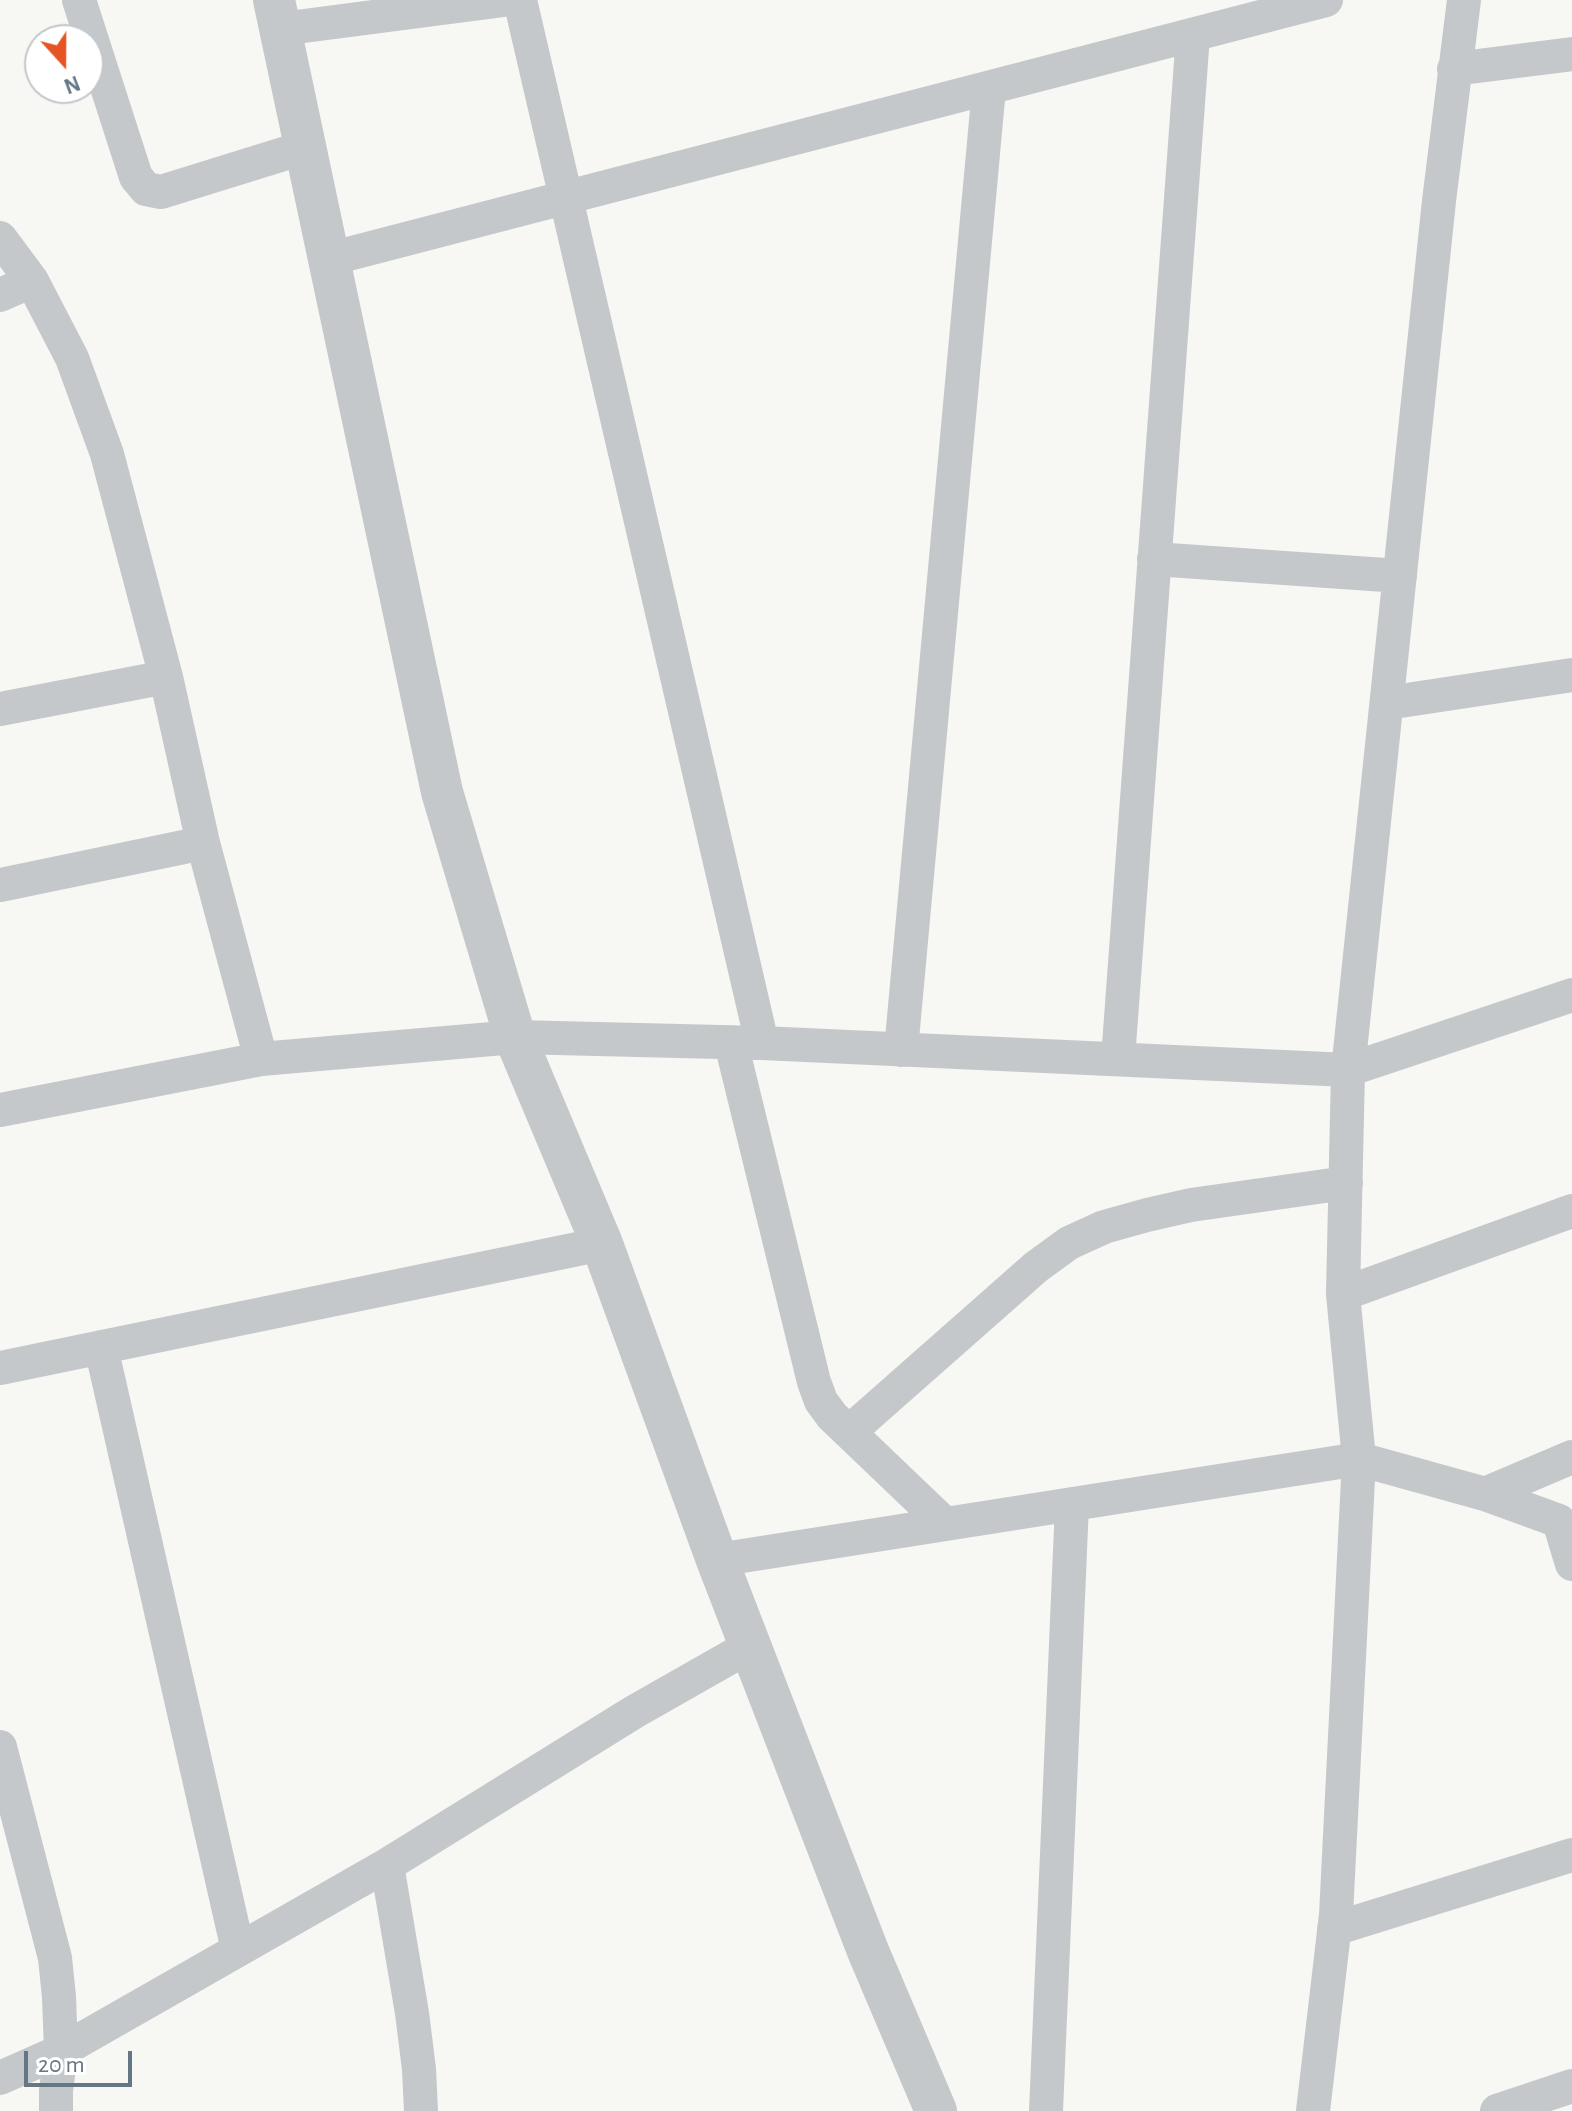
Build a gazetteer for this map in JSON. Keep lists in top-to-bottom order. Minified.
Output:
{"scale_bar":"20 m","north":"bottom"}
